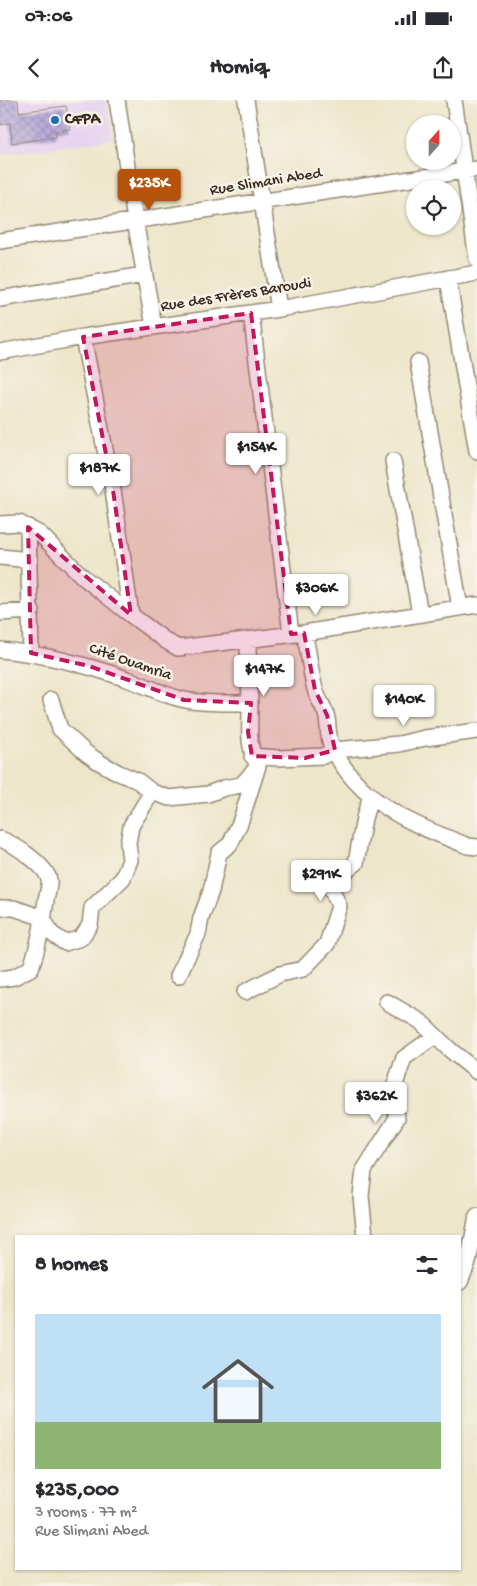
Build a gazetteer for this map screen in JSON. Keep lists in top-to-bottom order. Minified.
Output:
{"streets":{"street":["Rue Slimani Abed","Rue des Frères Baroudi","Cité Ouamria"]},"places":["CFPA"],"north":"top","page":{"status":"07:06","header":"Homiq","price":["$235K","$154K","$187K","$306K","$147K","$140K","$291K","$362K"],"heading":"8 homes","list":[{"name":"$235,000","note":"3 rooms · 77 m² · Rue Slimani Abed"}]}}
